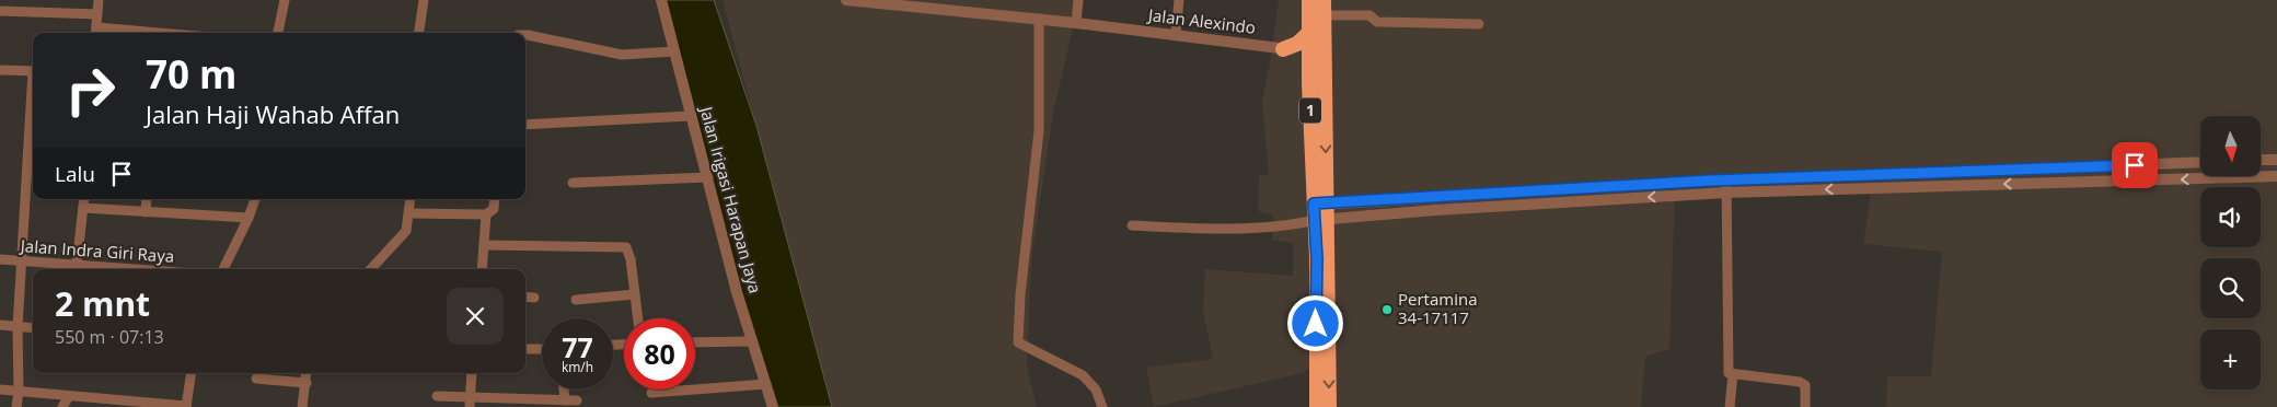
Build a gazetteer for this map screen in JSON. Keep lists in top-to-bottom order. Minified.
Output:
{"streets":{"highway":["1"],"street":["Jalan Alexindo","Jalan Irigasi Harapan Jaya","Jalan Indra Giri Raya"]},"places":["Pertamina 34-17117"],"north":"bottom","page":{"turn":["70 m","Jalan Haji Wahab Affan"],"map_buttons":"+","then":"Lalu","heading":["2 mnt","550 m · 07:13"],"speed":"77 km/h","limit":"80"}}
